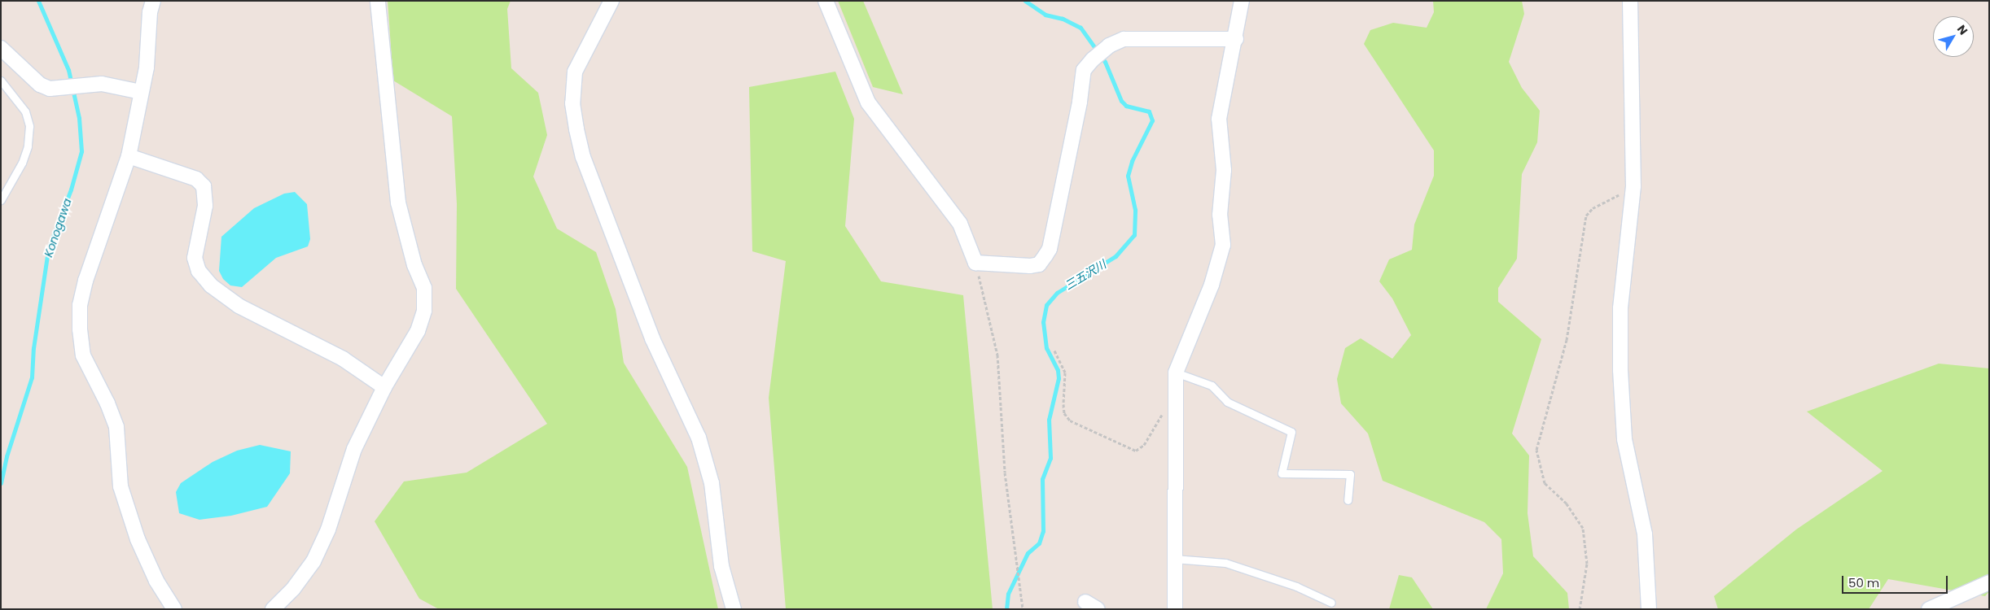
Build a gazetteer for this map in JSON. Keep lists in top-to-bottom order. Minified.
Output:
{"water":["Konogawa","三五沢川"],"scale_bar":"50 m","north":"top right"}
